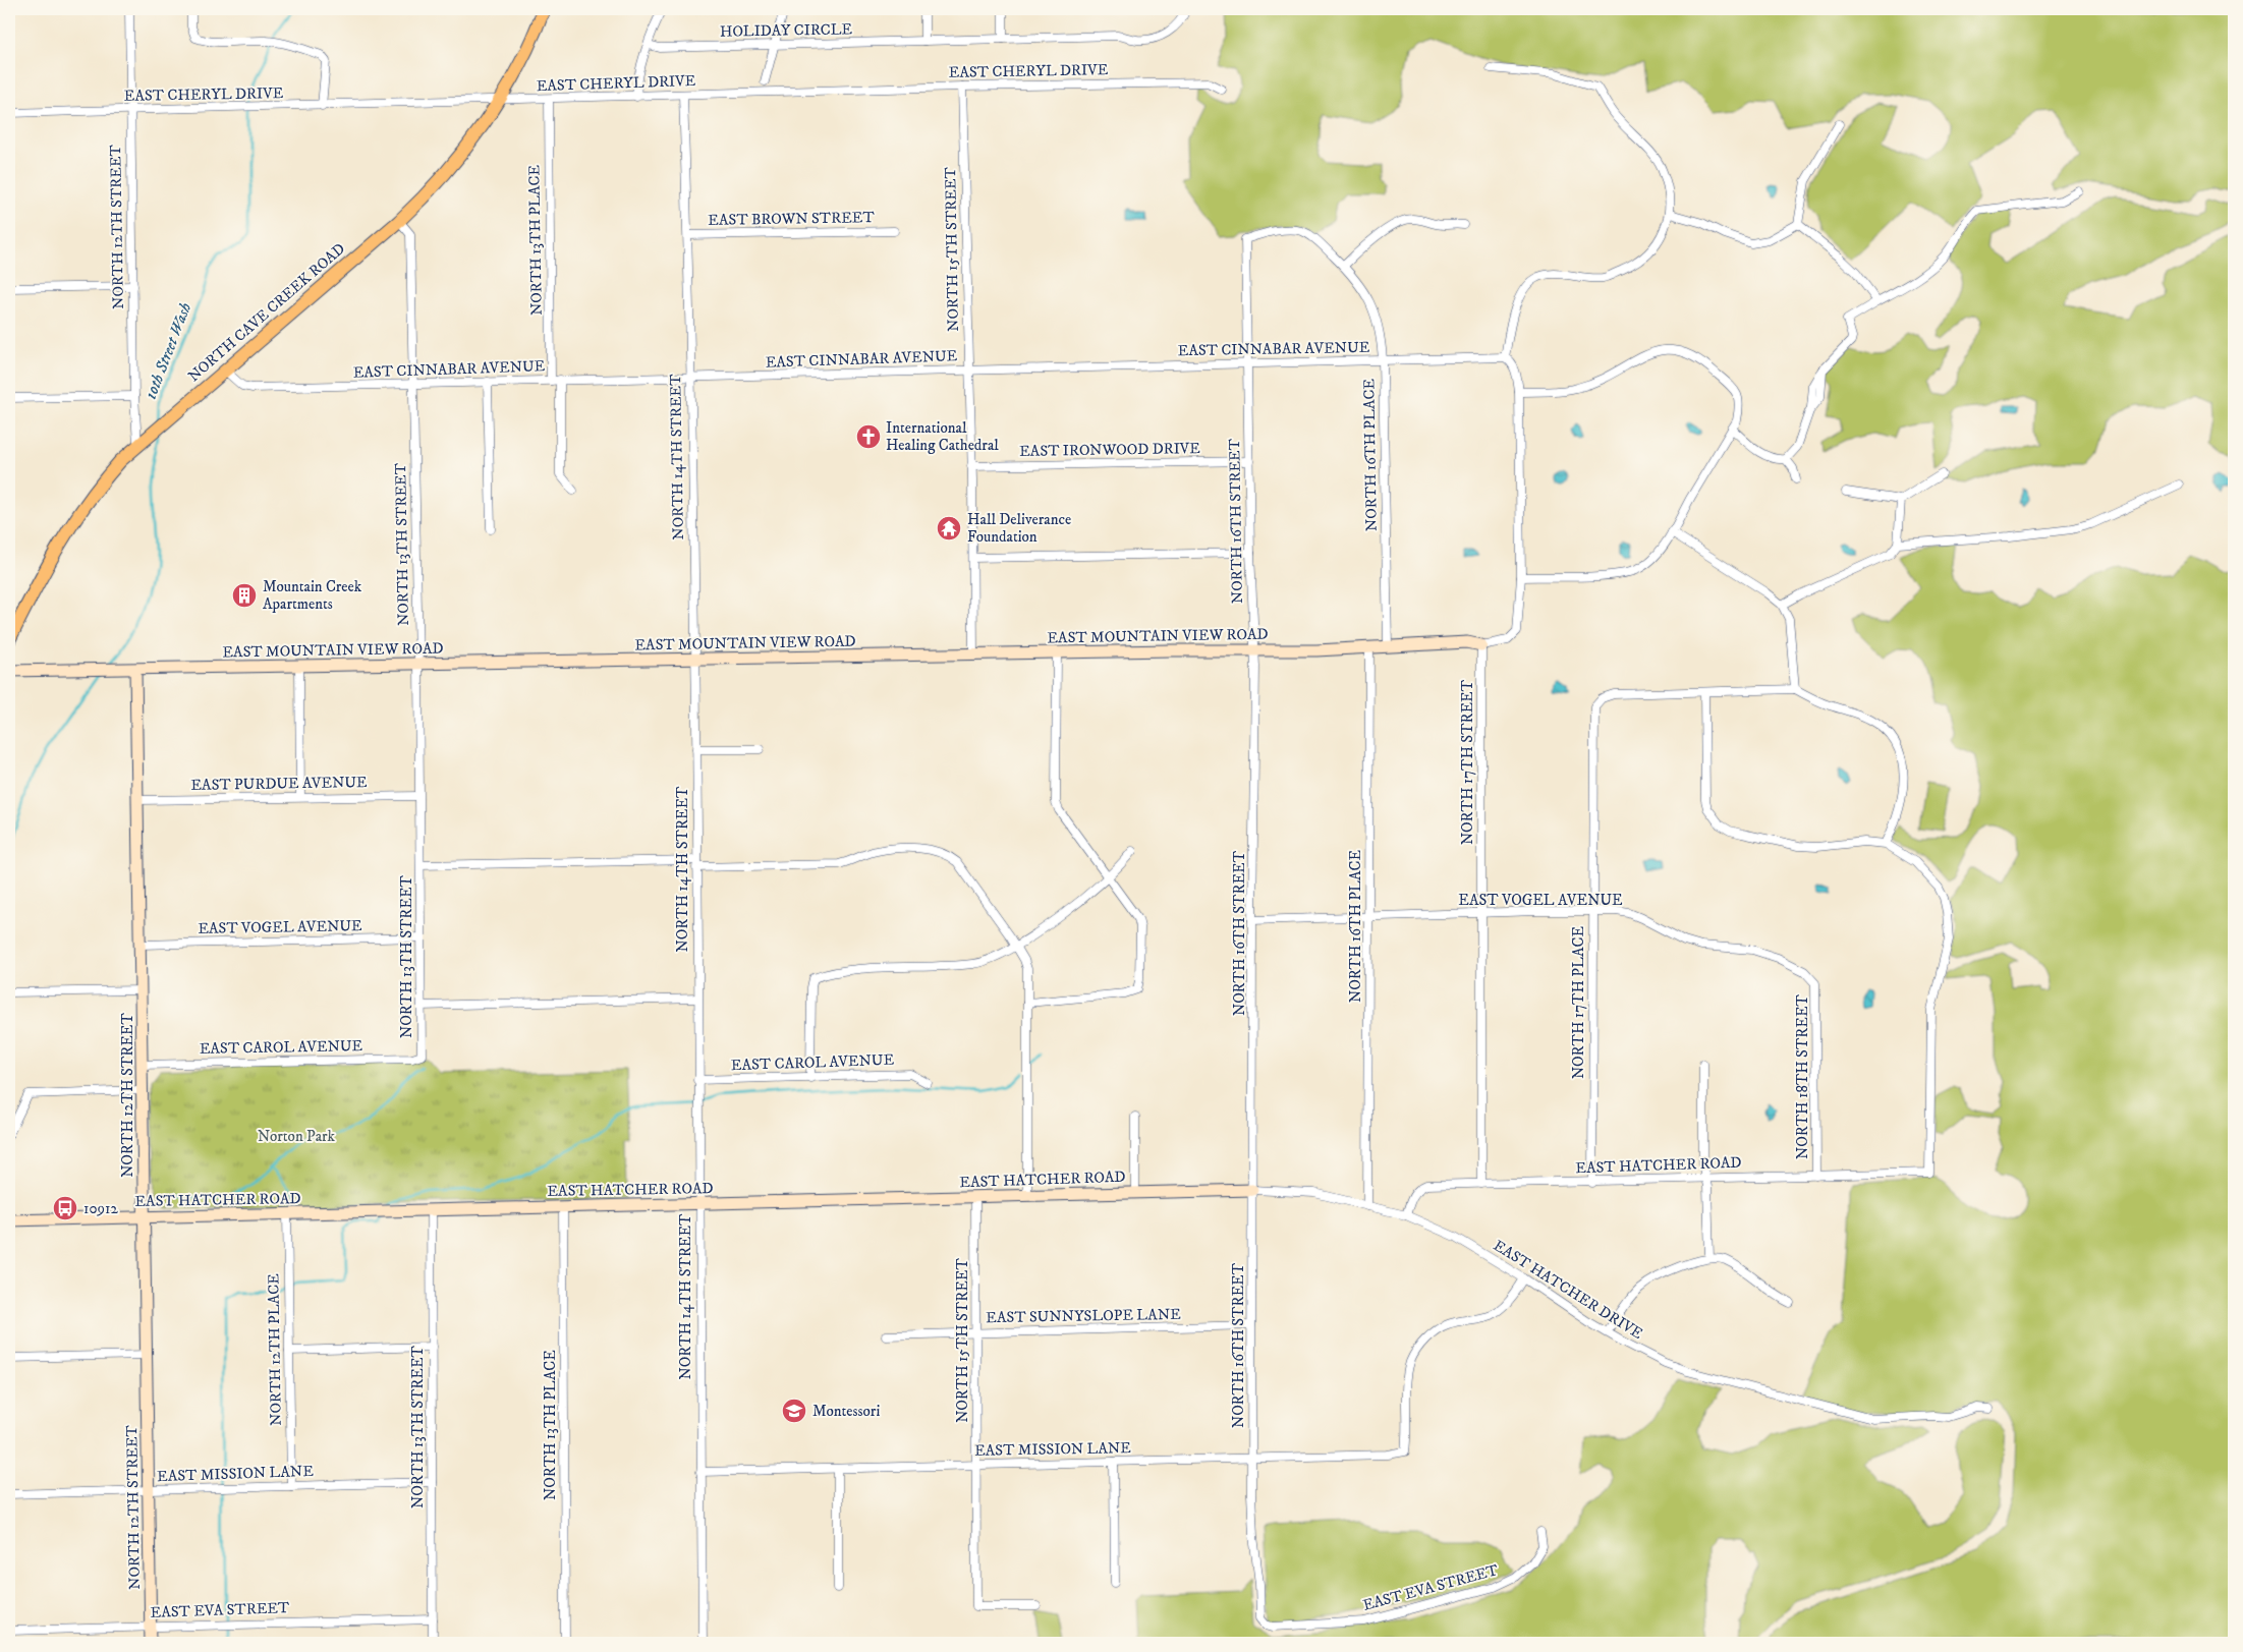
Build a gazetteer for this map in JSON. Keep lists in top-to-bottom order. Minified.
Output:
{"streets":{"main road":["NORTH CAVE CREEK ROAD"],"street":["HOLIDAY CIRCLE","EAST CHERYL DRIVE","EAST BROWN STREET","NORTH 12TH STREET","NORTH 13TH PLACE","NORTH 15TH STREET","EAST CINNABAR AVENUE","EAST IRONWOOD DRIVE","NORTH 16TH PLACE","NORTH 14TH STREET","NORTH 16TH STREET","NORTH 13TH STREET","EAST MOUNTAIN VIEW ROAD","NORTH 17TH STREET","EAST PURDUE AVENUE","EAST VOGEL AVENUE","NORTH 17TH PLACE","EAST CAROL AVENUE","NORTH 18TH STREET","EAST HATCHER ROAD","EAST HATCHER DRIVE","EAST SUNNYSLOPE LANE","NORTH 12TH PLACE","EAST MISSION LANE","EAST EVA STREET"]},"crossings":[["EAST CHERYL DRIVE","NORTH 12TH STREET"],["EAST CHERYL DRIVE","NORTH 13TH PLACE"],["EAST CHERYL DRIVE","NORTH 15TH STREET"],["EAST CHERYL DRIVE","NORTH CAVE CREEK ROAD"],["EAST CHERYL DRIVE","NORTH 14TH STREET"],["EAST BROWN STREET","NORTH 14TH STREET"],["NORTH 12TH STREET","NORTH CAVE CREEK ROAD"],["NORTH 12TH STREET","EAST MOUNTAIN VIEW ROAD"],["NORTH 12TH STREET","EAST PURDUE AVENUE"],["NORTH 12TH STREET","EAST VOGEL AVENUE"],["NORTH 12TH STREET","EAST CAROL AVENUE"],["NORTH 12TH STREET","EAST HATCHER ROAD"],["NORTH 12TH STREET","EAST MISSION LANE"],["NORTH 12TH STREET","EAST EVA STREET"],["NORTH 13TH PLACE","EAST CINNABAR AVENUE"],["NORTH 13TH PLACE","EAST HATCHER ROAD"],["NORTH 15TH STREET","EAST CINNABAR AVENUE"],["NORTH 15TH STREET","EAST IRONWOOD DRIVE"],["NORTH 15TH STREET","EAST MOUNTAIN VIEW ROAD"],["NORTH 15TH STREET","EAST HATCHER ROAD"],["NORTH 15TH STREET","EAST SUNNYSLOPE LANE"],["NORTH 15TH STREET","EAST MISSION LANE"],["NORTH CAVE CREEK ROAD","EAST CINNABAR AVENUE"],["NORTH CAVE CREEK ROAD","NORTH 13TH STREET"],["EAST CINNABAR AVENUE","NORTH 16TH PLACE"],["EAST CINNABAR AVENUE","NORTH 14TH STREET"],["EAST CINNABAR AVENUE","NORTH 16TH STREET"],["EAST CINNABAR AVENUE","NORTH 13TH STREET"],["EAST IRONWOOD DRIVE","NORTH 16TH STREET"],["NORTH 16TH PLACE","NORTH 16TH STREET"],["NORTH 16TH PLACE","EAST MOUNTAIN VIEW ROAD"],["NORTH 16TH PLACE","EAST VOGEL AVENUE"],["NORTH 16TH PLACE","EAST HATCHER DRIVE"],["NORTH 14TH STREET","EAST MOUNTAIN VIEW ROAD"],["NORTH 14TH STREET","EAST CAROL AVENUE"],["NORTH 14TH STREET","EAST HATCHER ROAD"],["NORTH 14TH STREET","EAST MISSION LANE"],["NORTH 16TH STREET","EAST MOUNTAIN VIEW ROAD"],["NORTH 16TH STREET","EAST VOGEL AVENUE"],["NORTH 16TH STREET","EAST HATCHER ROAD"],["NORTH 16TH STREET","EAST HATCHER DRIVE"],["NORTH 16TH STREET","EAST SUNNYSLOPE LANE"],["NORTH 16TH STREET","EAST MISSION LANE"],["NORTH 16TH STREET","EAST EVA STREET"],["NORTH 13TH STREET","EAST MOUNTAIN VIEW ROAD"],["NORTH 13TH STREET","EAST PURDUE AVENUE"],["NORTH 13TH STREET","EAST VOGEL AVENUE"],["NORTH 13TH STREET","EAST CAROL AVENUE"],["NORTH 13TH STREET","EAST HATCHER ROAD"],["NORTH 13TH STREET","EAST MISSION LANE"],["NORTH 13TH STREET","EAST EVA STREET"],["EAST MOUNTAIN VIEW ROAD","NORTH 17TH STREET"],["NORTH 17TH STREET","EAST VOGEL AVENUE"],["NORTH 17TH STREET","EAST HATCHER ROAD"],["EAST VOGEL AVENUE","NORTH 17TH PLACE"],["EAST VOGEL AVENUE","NORTH 18TH STREET"],["NORTH 17TH PLACE","EAST HATCHER ROAD"],["NORTH 18TH STREET","EAST HATCHER ROAD"],["EAST HATCHER ROAD","EAST HATCHER DRIVE"],["EAST HATCHER ROAD","NORTH 12TH PLACE"],["EAST HATCHER DRIVE","EAST MISSION LANE"],["NORTH 12TH PLACE","EAST MISSION LANE"]],"water":["10th Street Wash"],"parks":["Norton Park"],"places":{"church":["International Healing Cathedral"],"temple":["Hall Deliverance Foundation"],"building":["Mountain Creek Apartments"],"bus stop":["10912"],"school or university":["Montessori"]}}
